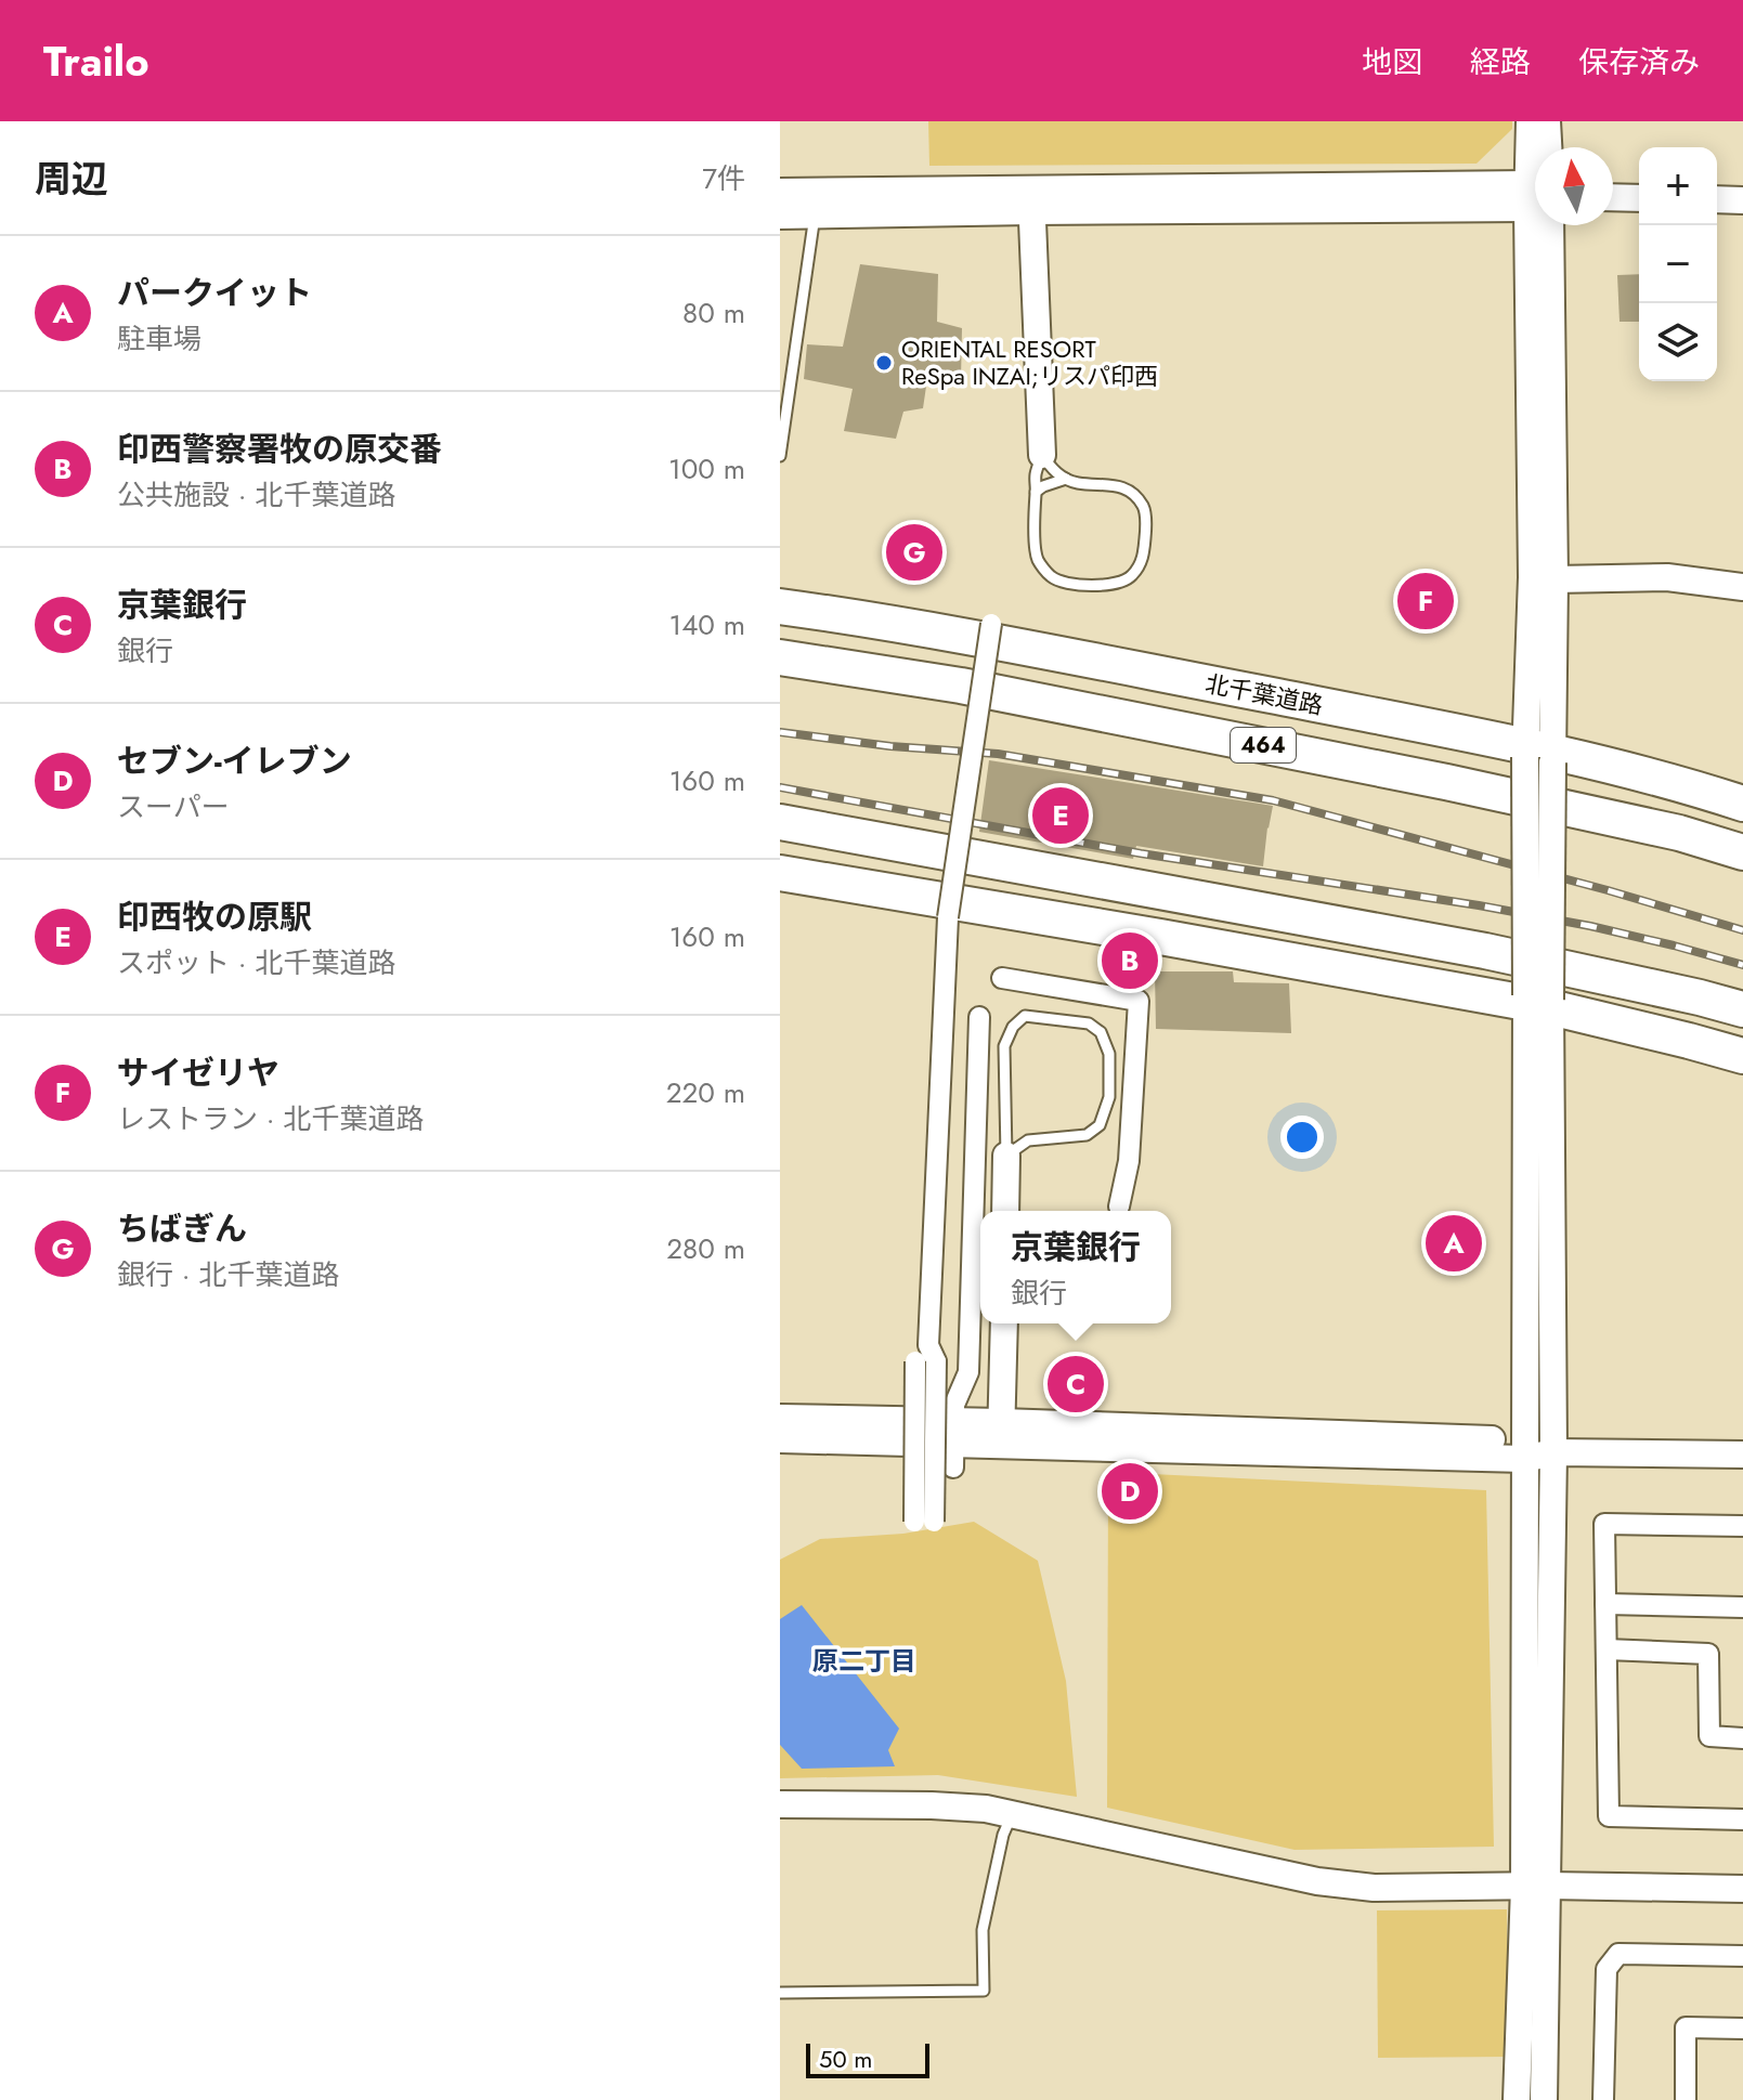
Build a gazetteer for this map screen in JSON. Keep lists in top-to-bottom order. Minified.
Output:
{"streets":{"highway":["北千葉道路","464"]},"districts":["原二丁目"],"places":["ORIENTAL RESORT ReSpa INZAI;リスパ印西"],"scale_bar":"50 m","north":"top","page":{"header":"Trailo","nav":["地図","経路","保存済み"],"heading":["周辺","7件"],"map_buttons":["+","−"],"list":[{"mark":"A","name":"パークイット","note":"駐車場","value":"80 m"},{"mark":"B","name":"印西警察署牧の原交番","note":"公共施設 · 北千葉道路","value":"100 m"},{"mark":"C","name":"京葉銀行","note":"銀行","value":"140 m"},{"mark":"D","name":"セブン-イレブン","note":"スーパー","value":"160 m"},{"mark":"E","name":"印西牧の原駅","note":"スポット · 北千葉道路","value":"160 m"},{"mark":"F","name":"サイゼリヤ","note":"レストラン · 北千葉道路","value":"220 m"},{"mark":"G","name":"ちばぎん","note":"銀行 · 北千葉道路","value":"280 m"}],"pins":["G","F","E","B","A","C","D"],"popup":["京葉銀行","銀行"],"scale":"50 m"}}
